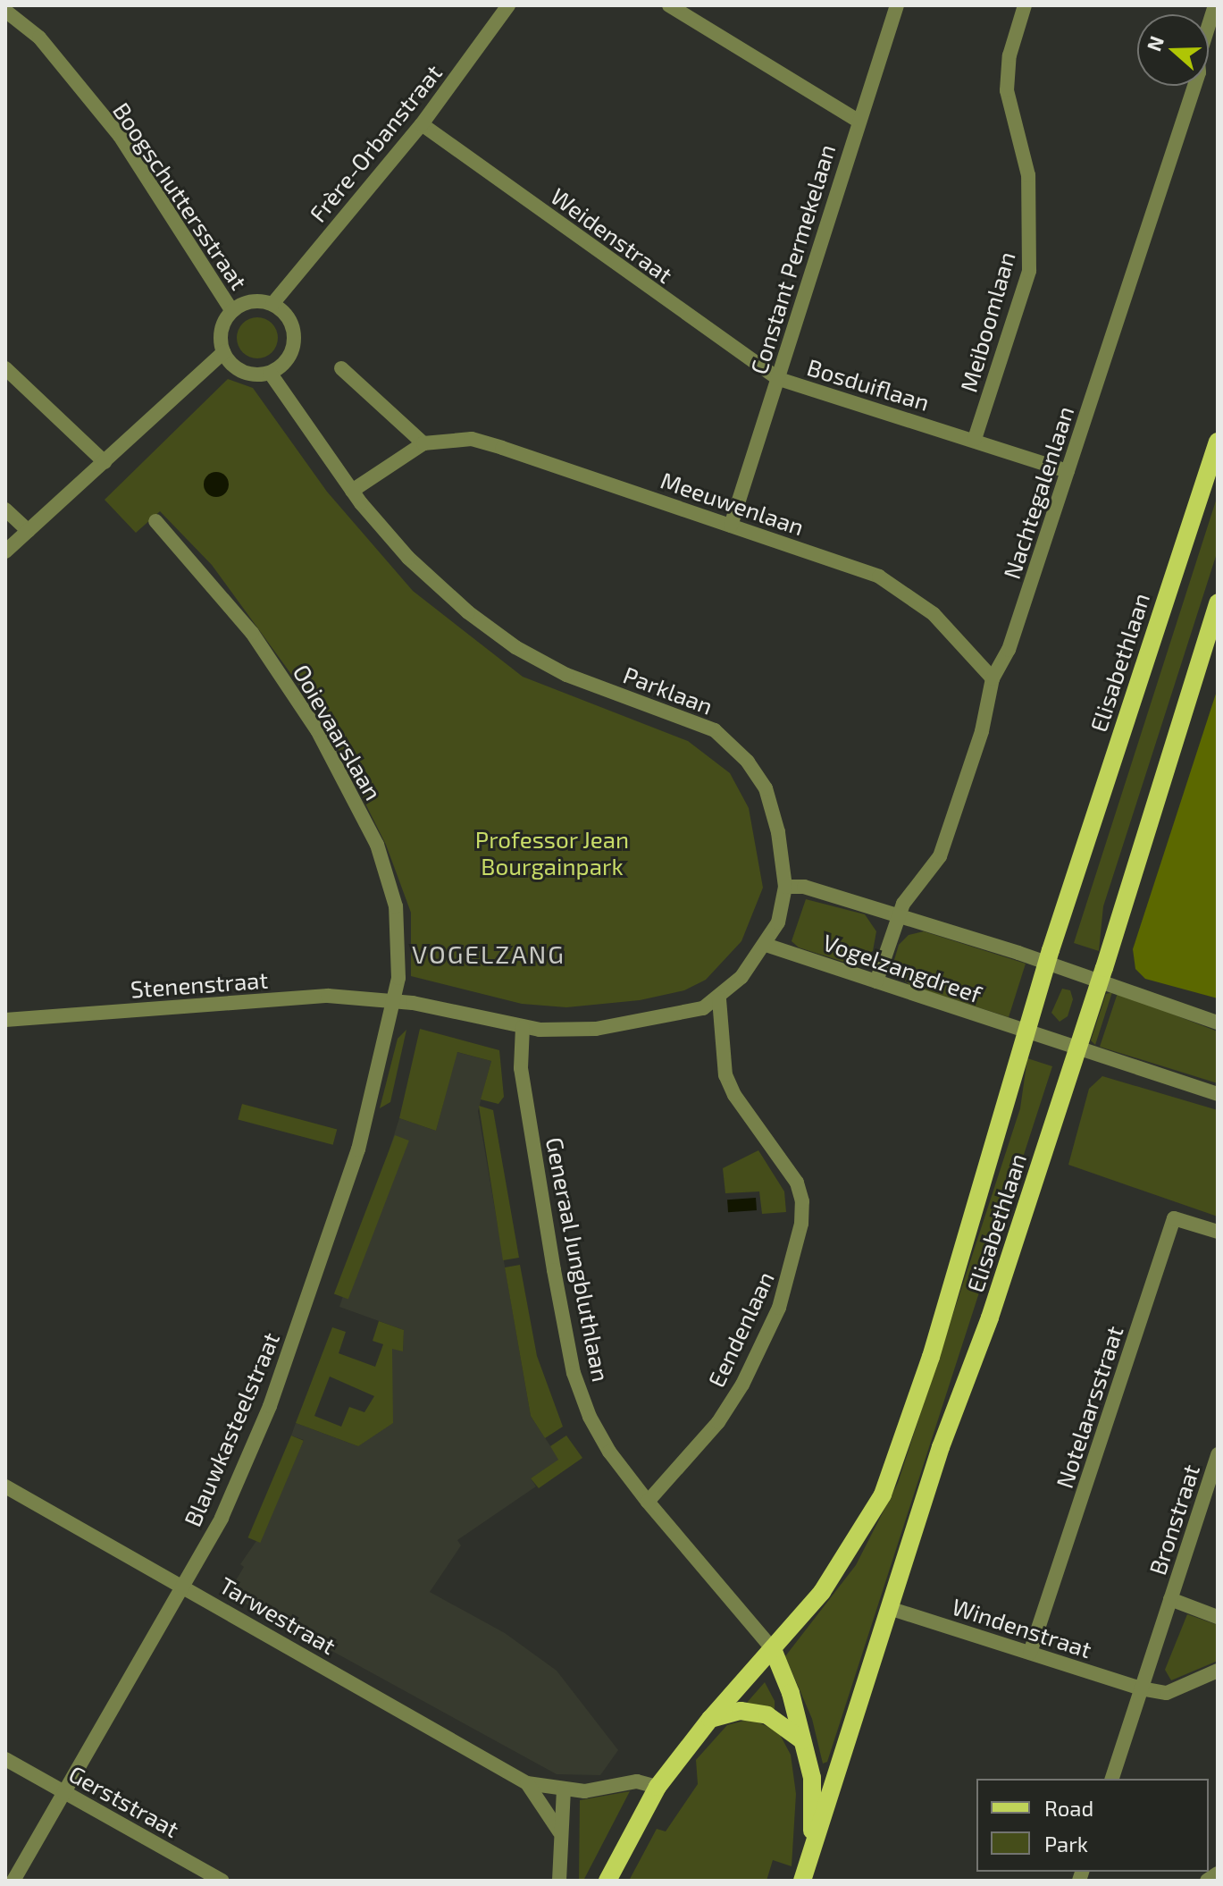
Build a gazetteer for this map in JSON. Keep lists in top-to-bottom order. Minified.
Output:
{"streets":{"main road":["Elisabethlaan"],"street":["Frère-Orbanstraat","Boogschuttersstraat","Weidenstraat","Constant Permekelaan","Meiboomlaan","Bosduiflaan","Nachtegalenlaan","Meeuwenlaan","Parklaan","Ooievaarslaan","Vogelzangdreef","Stenenstraat","Generaal Jungbluthlaan","Eendenlaan","Notelaarsstraat","Blauwkasteelstraat","Bronstraat","Tarwestraat","Windenstraat","Gerststraat"]},"crossings":[["Frère-Orbanstraat","Boogschuttersstraat"],["Frère-Orbanstraat","Weidenstraat"],["Frère-Orbanstraat","Parklaan"],["Boogschuttersstraat","Parklaan"],["Weidenstraat","Constant Permekelaan"],["Weidenstraat","Bosduiflaan"],["Constant Permekelaan","Bosduiflaan"],["Constant Permekelaan","Meeuwenlaan"],["Meiboomlaan","Bosduiflaan"],["Bosduiflaan","Nachtegalenlaan"],["Nachtegalenlaan","Meeuwenlaan"],["Nachtegalenlaan","Vogelzangdreef"],["Meeuwenlaan","Parklaan"],["Elisabethlaan","Vogelzangdreef"],["Elisabethlaan","Generaal Jungbluthlaan"],["Elisabethlaan","Tarwestraat"],["Elisabethlaan","Windenstraat"],["Parklaan","Ooievaarslaan"],["Parklaan","Vogelzangdreef"],["Parklaan","Stenenstraat"],["Parklaan","Generaal Jungbluthlaan"],["Parklaan","Eendenlaan"],["Parklaan","Blauwkasteelstraat"],["Ooievaarslaan","Stenenstraat"],["Ooievaarslaan","Blauwkasteelstraat"],["Stenenstraat","Blauwkasteelstraat"],["Generaal Jungbluthlaan","Eendenlaan"],["Notelaarsstraat","Windenstraat"],["Blauwkasteelstraat","Tarwestraat"],["Blauwkasteelstraat","Gerststraat"],["Bronstraat","Windenstraat"]],"districts":["VOGELZANG"],"parks":["Professor Jean Bourgainpark"],"legend":["Road","Park"],"north":"left"}
